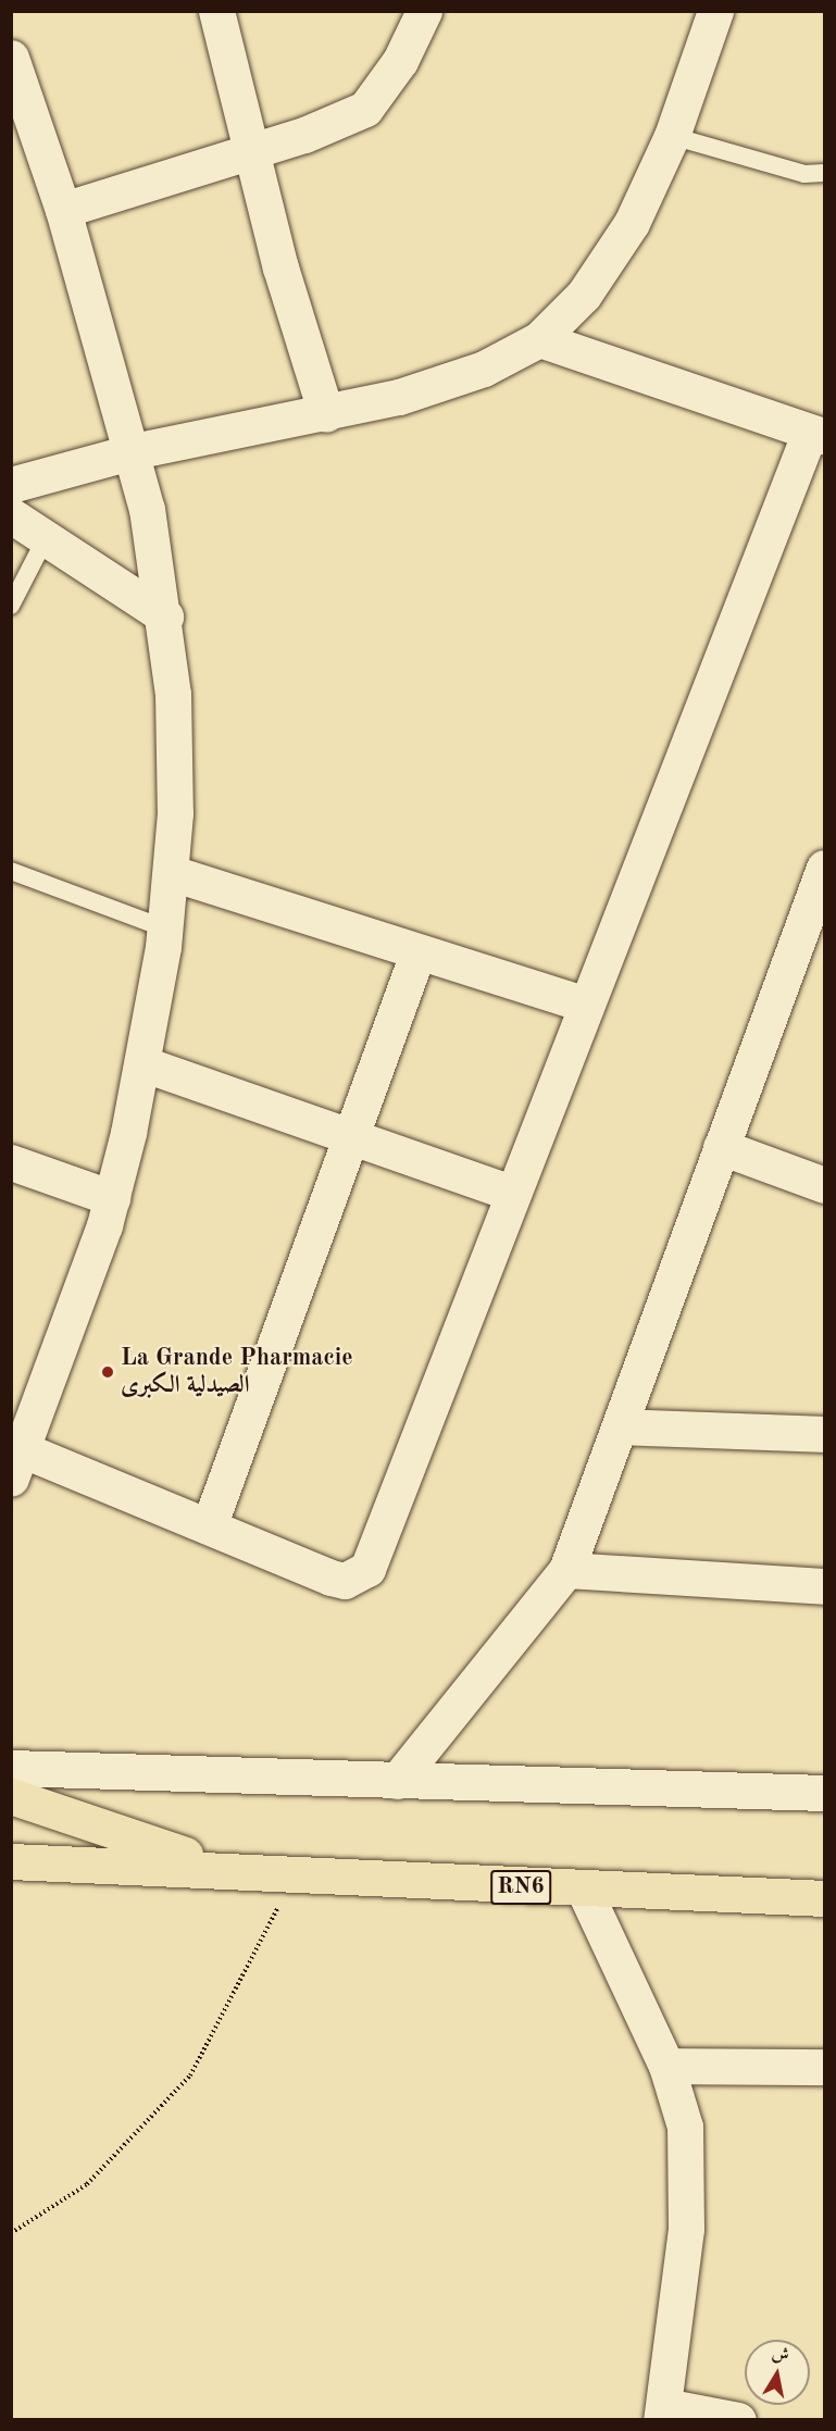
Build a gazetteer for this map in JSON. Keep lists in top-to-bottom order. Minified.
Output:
{"streets":{"main road":["RN6"]},"places":["La Grande Pharmacie الصيدلية الكبرى"],"north":"top"}
